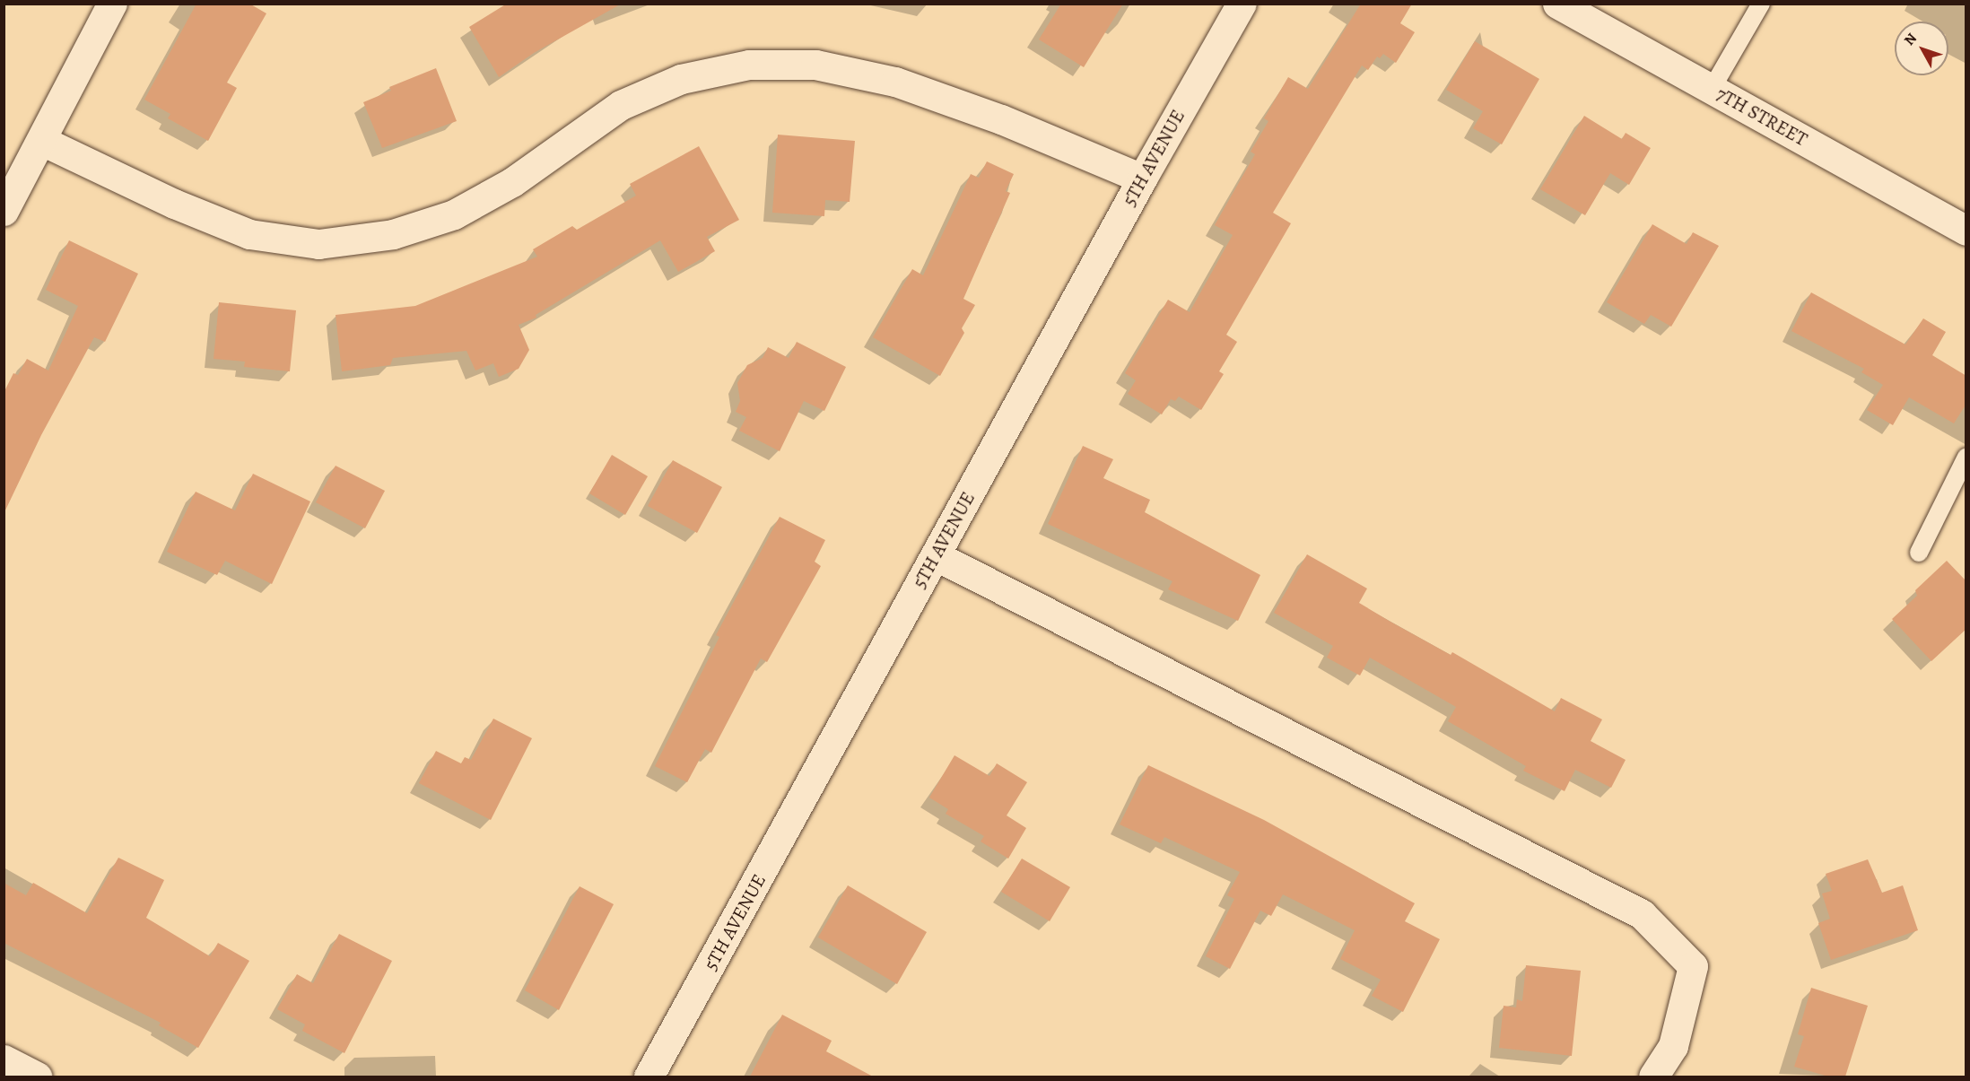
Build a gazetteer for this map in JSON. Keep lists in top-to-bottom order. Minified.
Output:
{"streets":{"street":["7TH STREET","5TH AVENUE"]},"north":"top left"}
